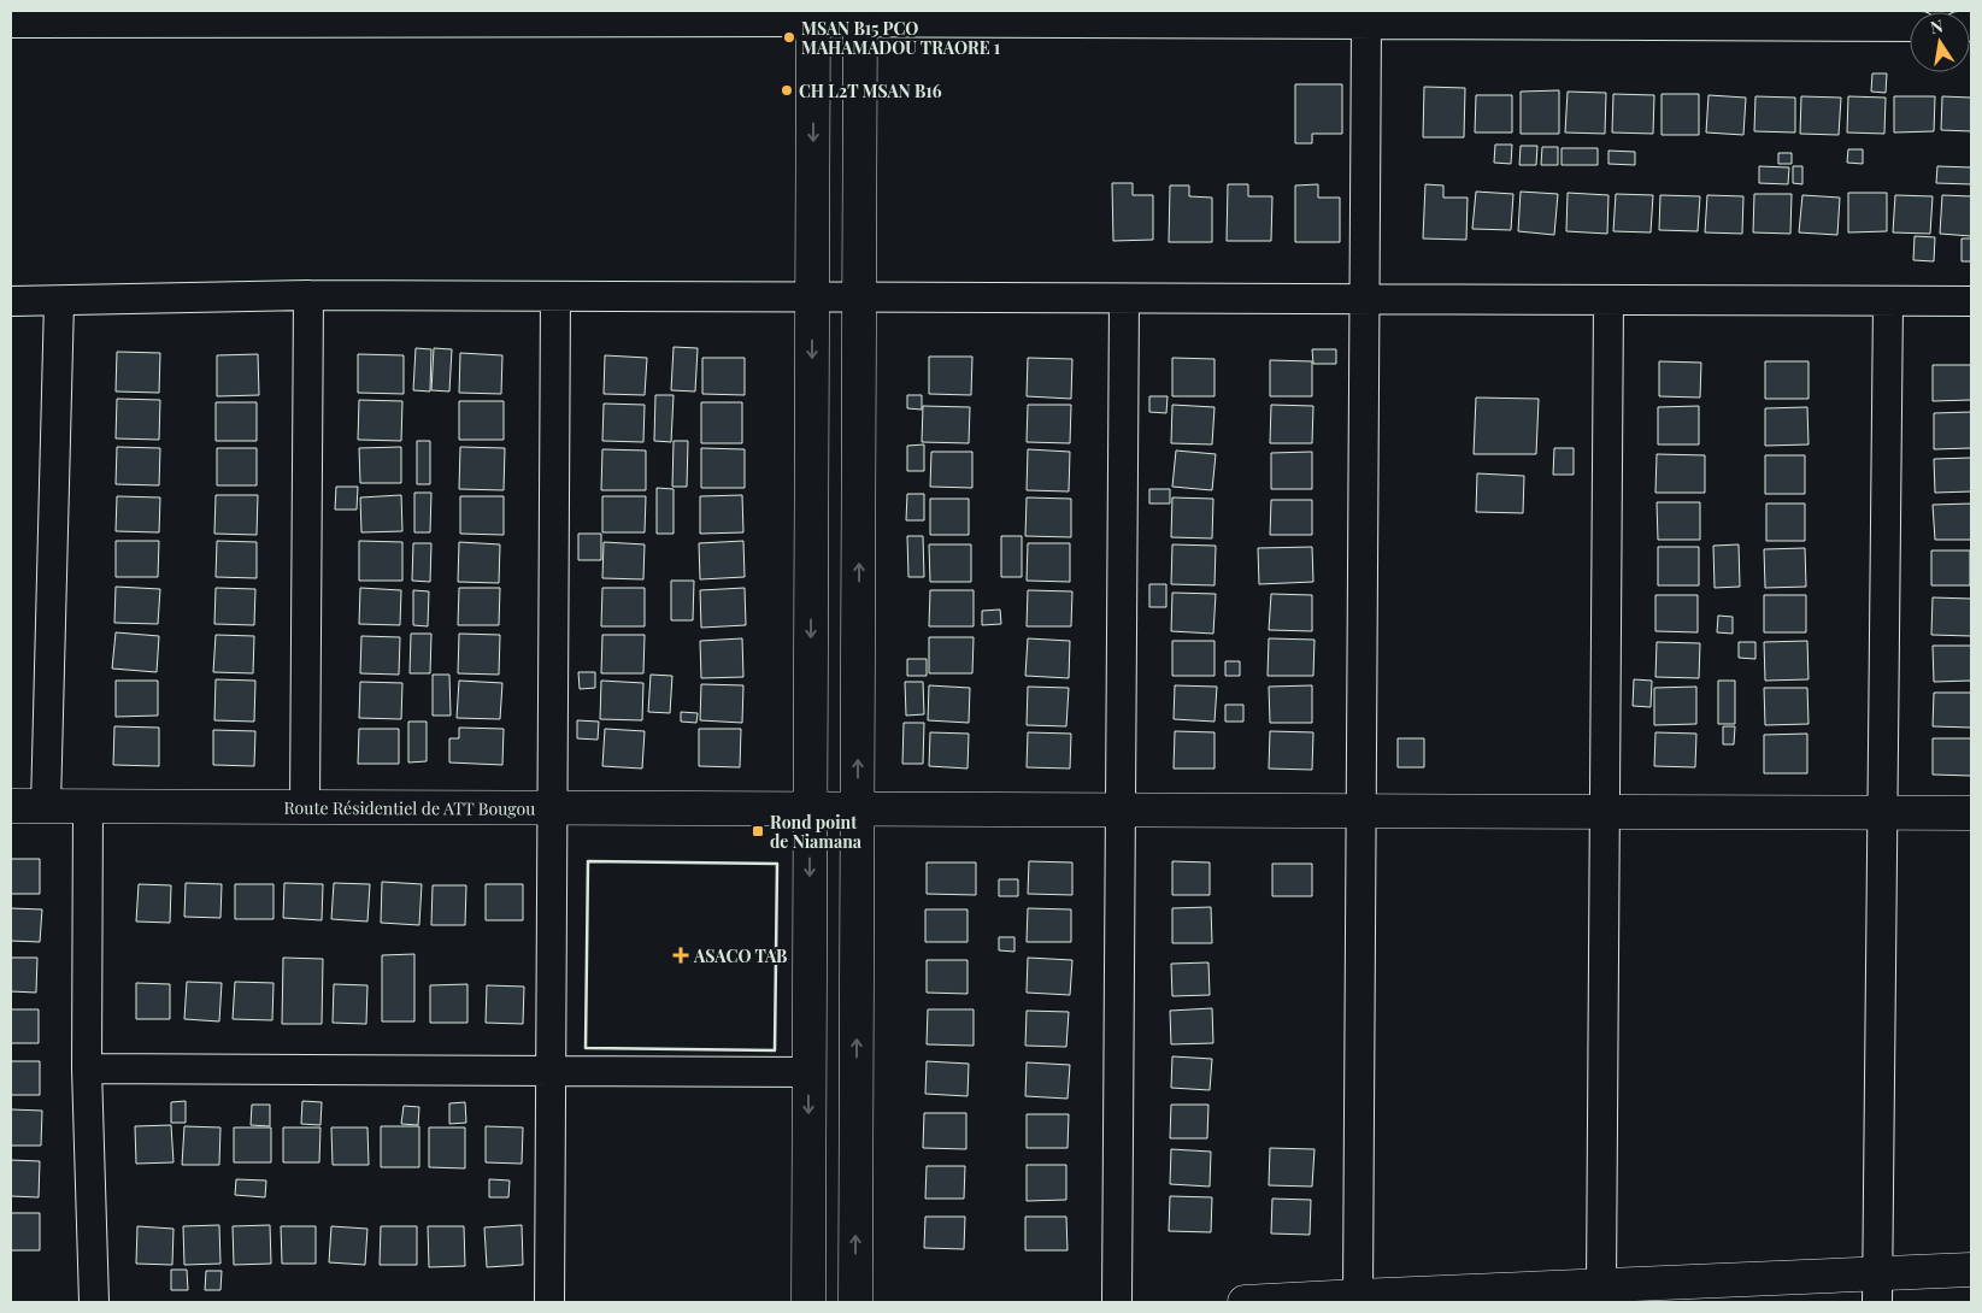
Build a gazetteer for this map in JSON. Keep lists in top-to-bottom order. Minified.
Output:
{"streets":{"street":["Route Résidentiel de ATT Bougou"]},"places":{"other":["MSAN B15 PCO MAHAMADOU TRAORE 1","CH L2T MSAN B16"],"transit":["Rond point de Niamana"],"health":["ASACO TAB"]},"north":"top"}
